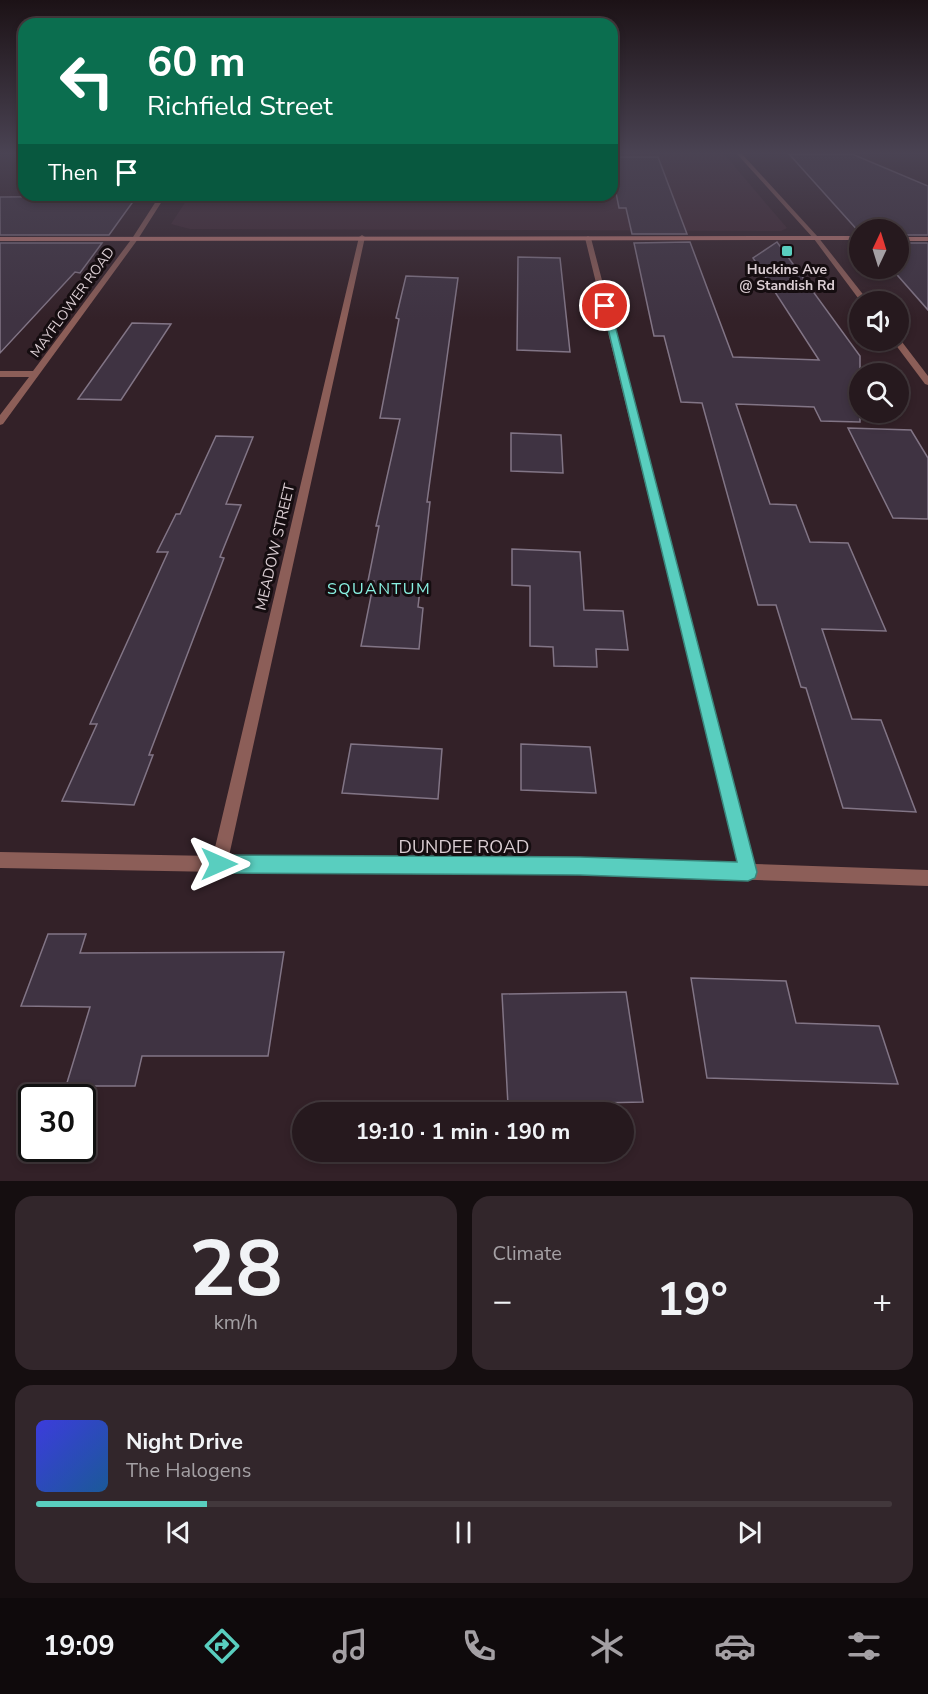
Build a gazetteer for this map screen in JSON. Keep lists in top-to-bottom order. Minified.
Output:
{"streets":{"street":["MAYFLOWER ROAD","MEADOW STREET","DUNDEE ROAD"]},"crossings":[["MEADOW STREET","DUNDEE ROAD"]],"districts":["SQUANTUM"],"places":{"transit":["Huckins Ave @ Standish Rd"]},"north":"top","page":{"turn":["60 m","Richfield Street"],"then":"Then","limit":"30","trip":"19:10 · 1 min · 190 m","tile":[["28","km/h"],"Climate"],"heat":["−","19°","+"],"song":["Night Drive","The Halogens"],"tabs":"19:09"}}
